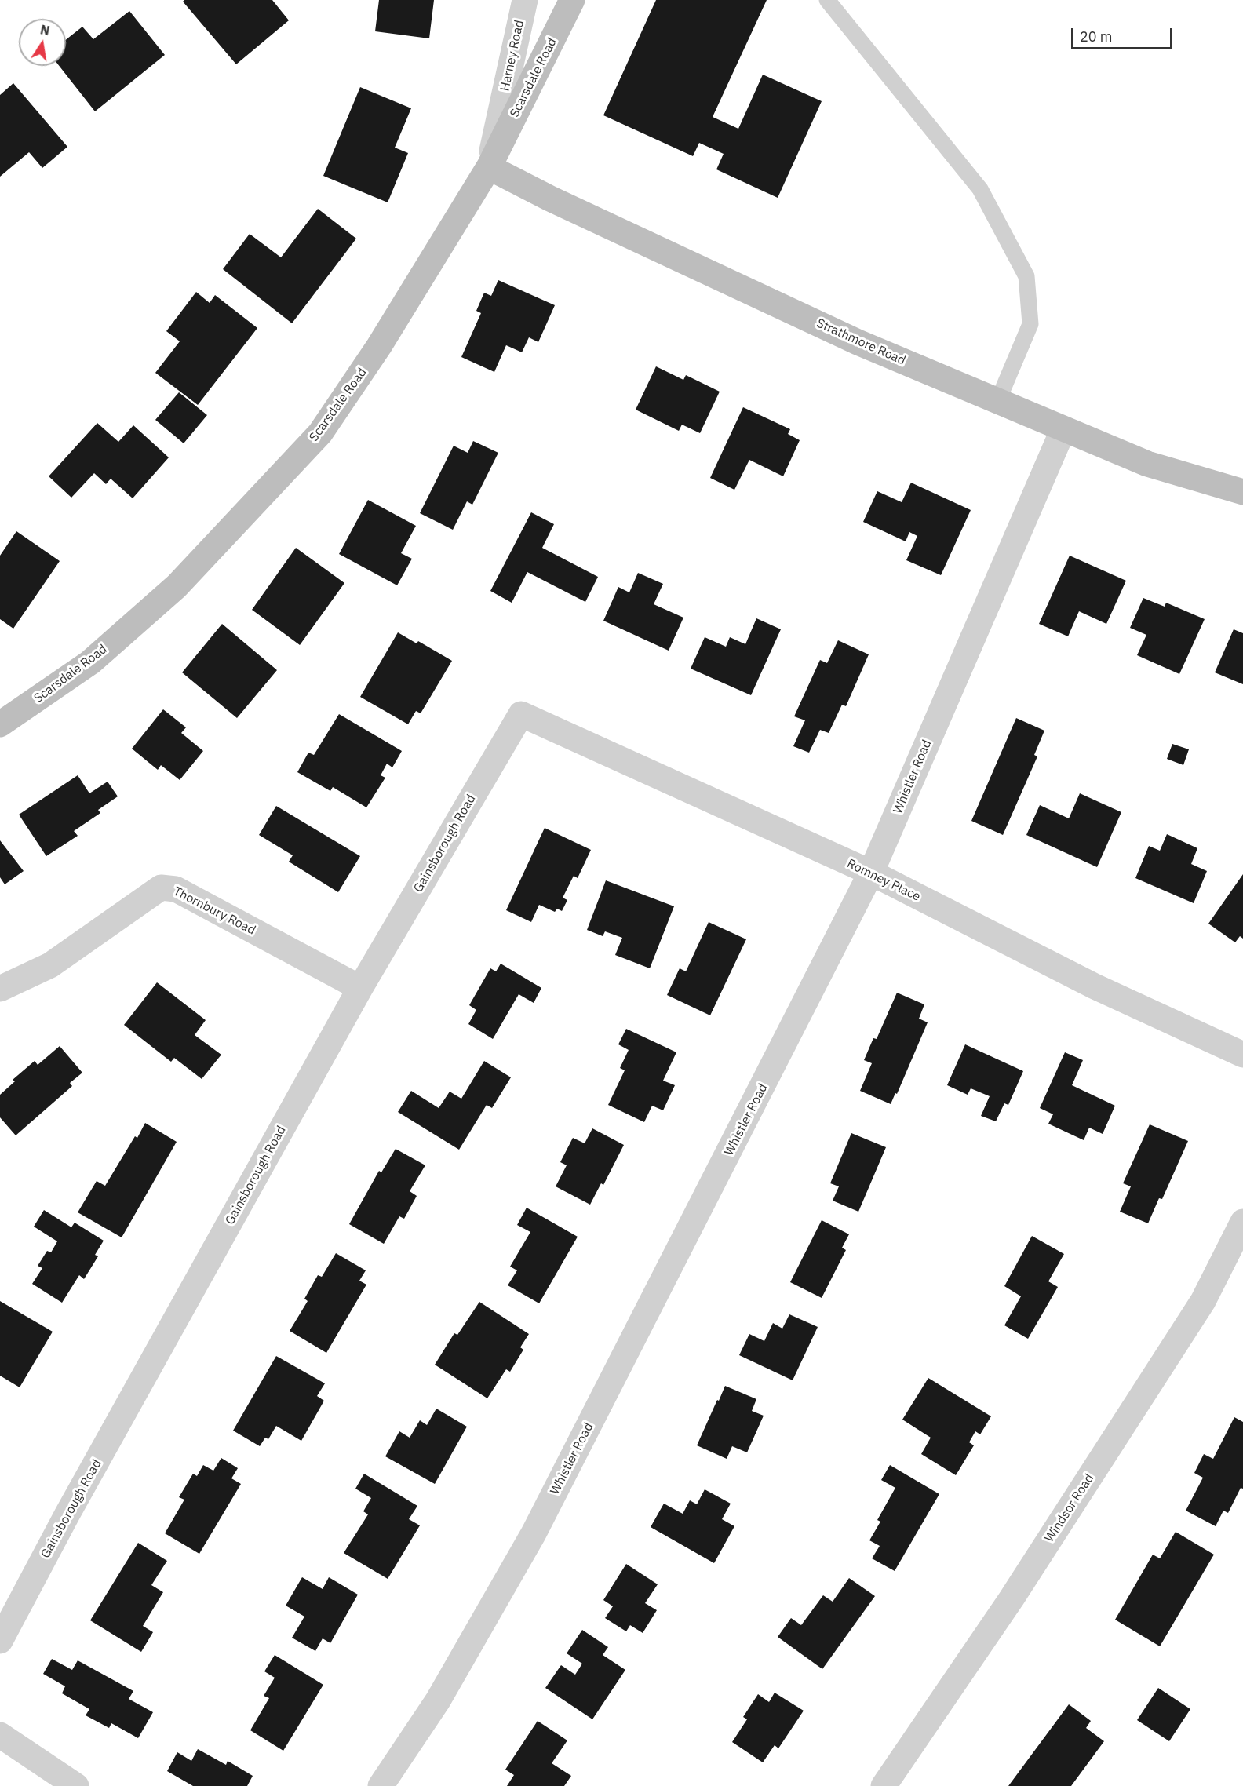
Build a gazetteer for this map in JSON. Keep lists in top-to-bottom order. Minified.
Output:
{"streets":{"street":["Harney Road","Scarsdale Road","Strathmore Road","Whistler Road","Gainsborough Road","Romney Place","Thornbury Road","Windsor Road"]},"crossings":[["Harney Road","Scarsdale Road"],["Harney Road","Strathmore Road"],["Scarsdale Road","Strathmore Road"],["Strathmore Road","Whistler Road"],["Whistler Road","Romney Place"],["Gainsborough Road","Romney Place"],["Gainsborough Road","Thornbury Road"]],"scale_bar":"20 m","north":"top"}
